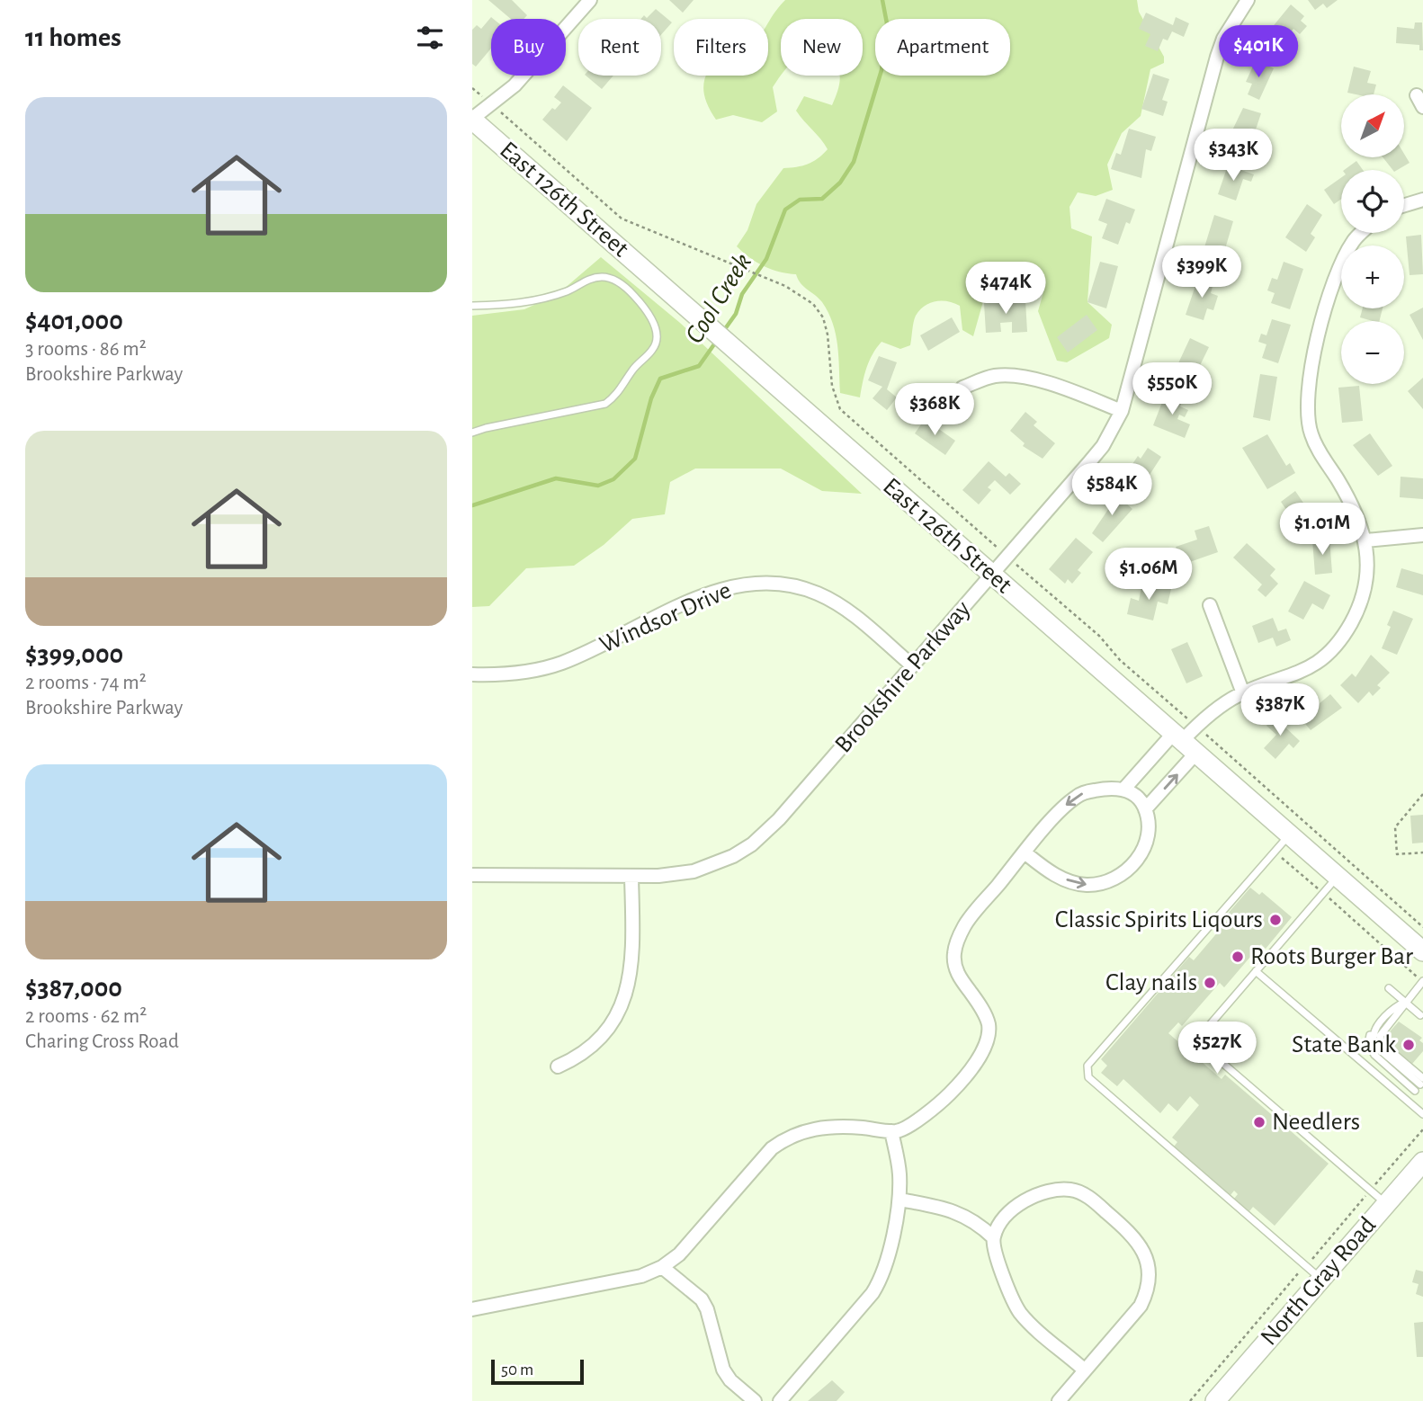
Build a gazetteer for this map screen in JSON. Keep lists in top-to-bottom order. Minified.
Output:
{"streets":{"street":["East 126th Street","Windsor Drive","Brookshire Parkway","North Gray Road"]},"crossings":[["East 126th Street","Brookshire Parkway"],["Windsor Drive","Brookshire Parkway"]],"water":["Cool Creek"],"places":["Classic Spirits Liqours","Roots Burger Bar","Clay nails","State Bank","Needlers"],"scale_bar":"50 m","north":"top right","page":{"heading":"11 homes","chip":["Buy","Rent","Filters","New","Apartment"],"price":["$401K","$343K","$399K","$474K","$550K","$368K","$584K","$1.01M","$1.06M","$387K","$527K"],"list":[{"name":"$401,000","note":"3 rooms · 86 m² · Brookshire Parkway"},{"name":"$399,000","note":"2 rooms · 74 m² · Brookshire Parkway"},{"name":"$387,000","note":"2 rooms · 62 m² · Charing Cross Road"}],"map_buttons":["+","−"],"scale":"50 m"}}
